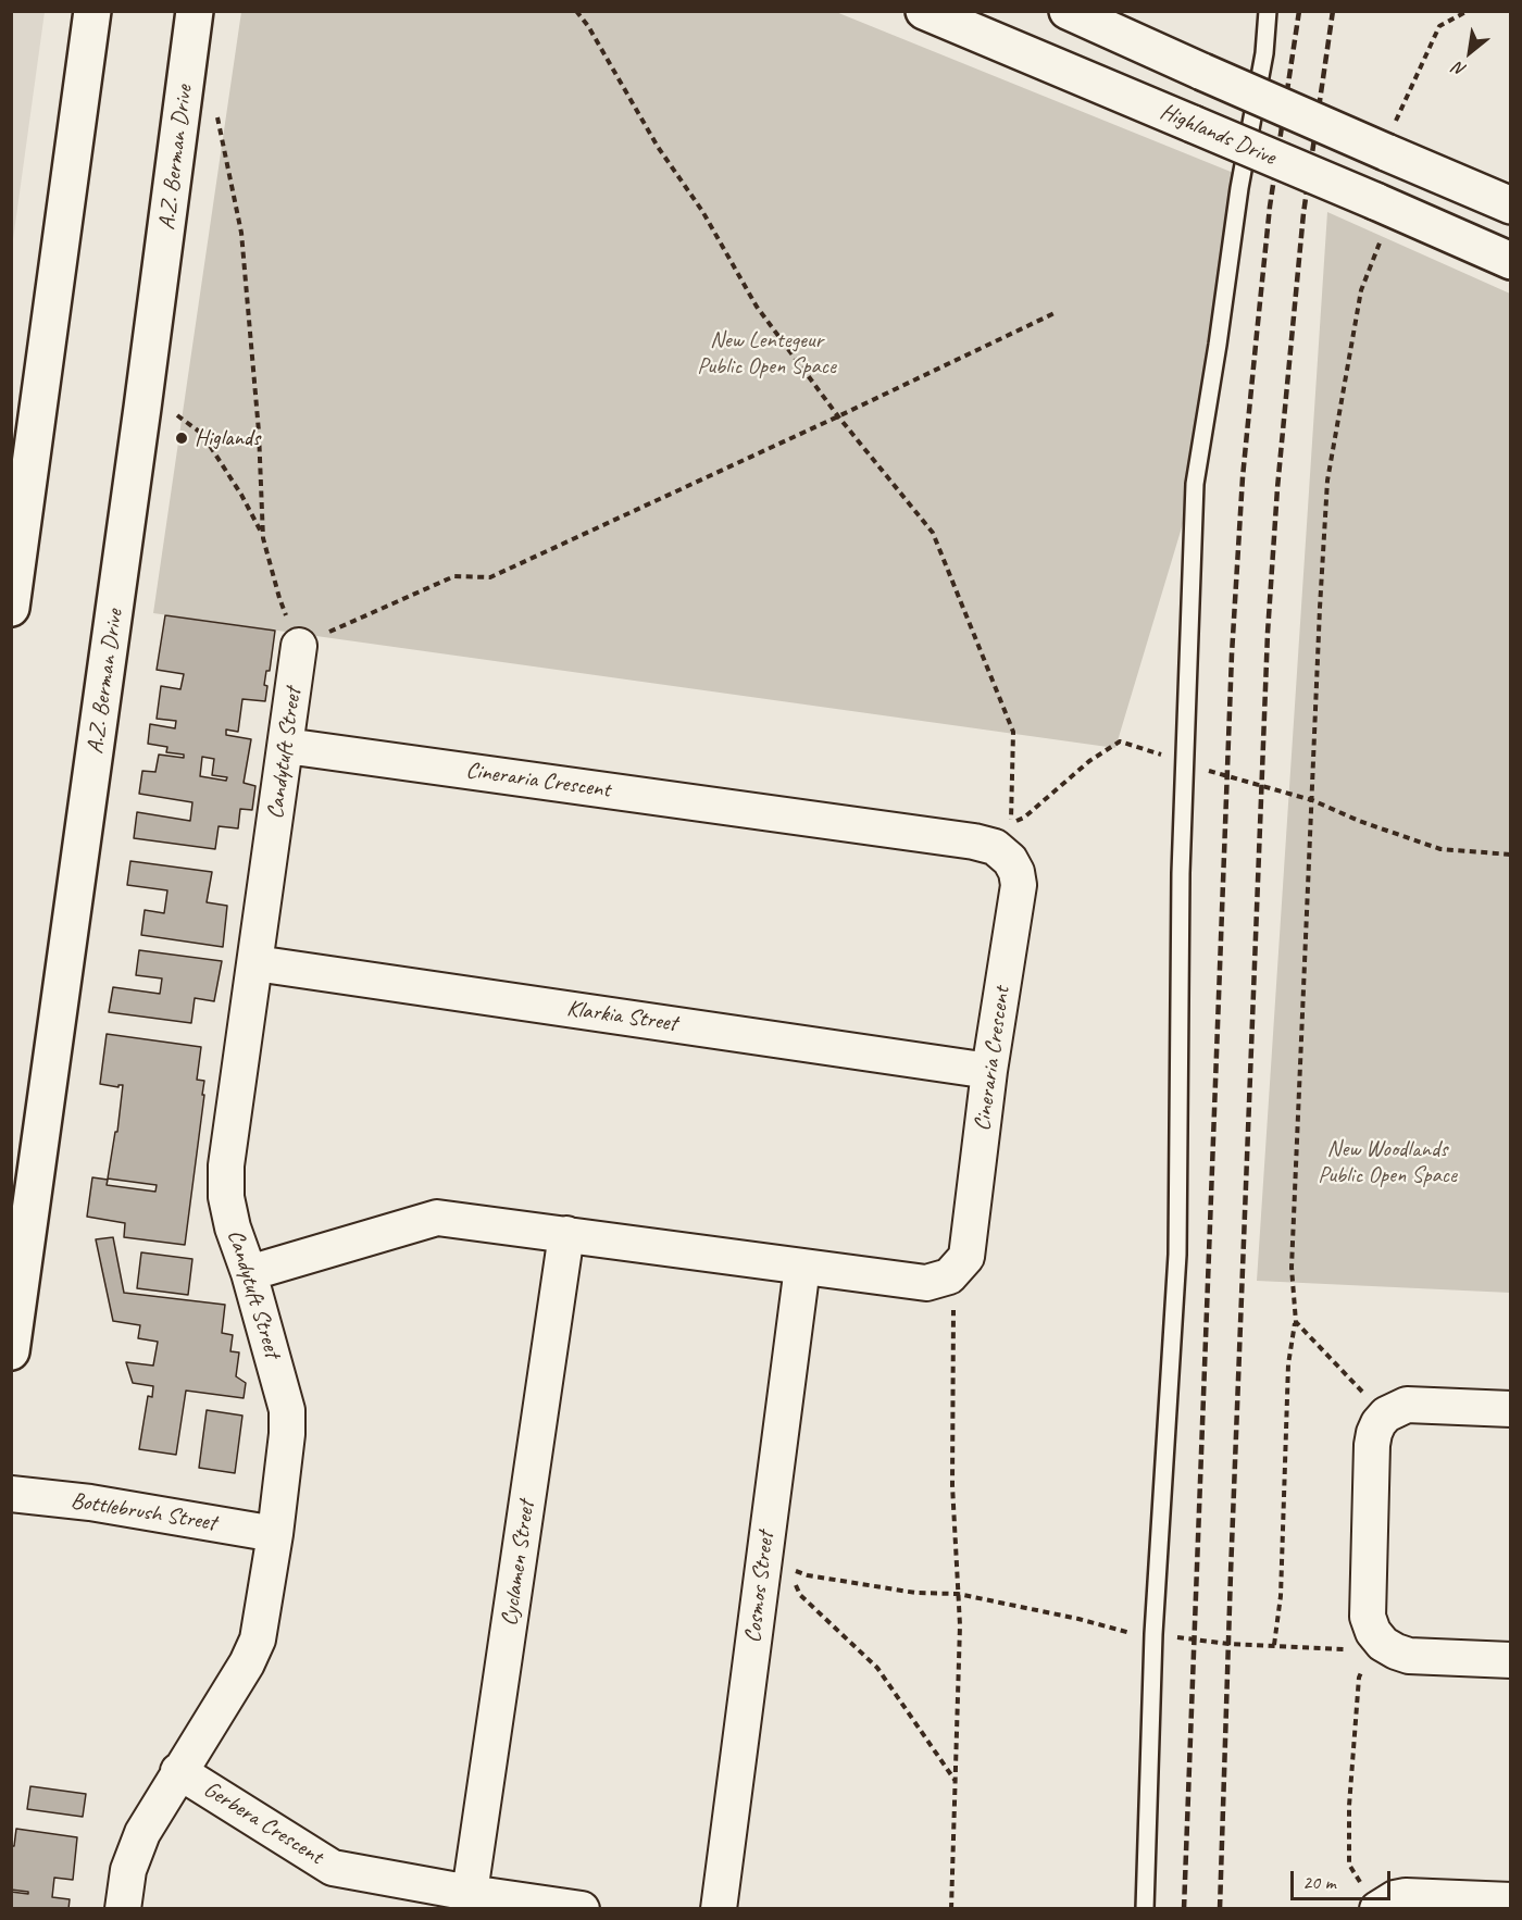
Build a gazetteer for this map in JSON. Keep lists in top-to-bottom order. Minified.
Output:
{"streets":{"main road":["Highlands Drive","A.Z. Berman Drive"],"street":["Candytuft Street","Cineraria Crescent","Klarkia Street","Bottlebrush Street","Cyclamen Street","Cosmos Street","Gerbera Crescent"]},"crossings":[["Candytuft Street","Cineraria Crescent"],["Candytuft Street","Klarkia Street"],["Candytuft Street","Bottlebrush Street"],["Candytuft Street","Gerbera Crescent"],["Cineraria Crescent","Klarkia Street"],["Cyclamen Street","Gerbera Crescent"]],"parks":["New Lentegeur Public Open Space","New Woodlands Public Open Space"],"places":["Higlands"],"scale_bar":"20 m","north":"bottom left"}
